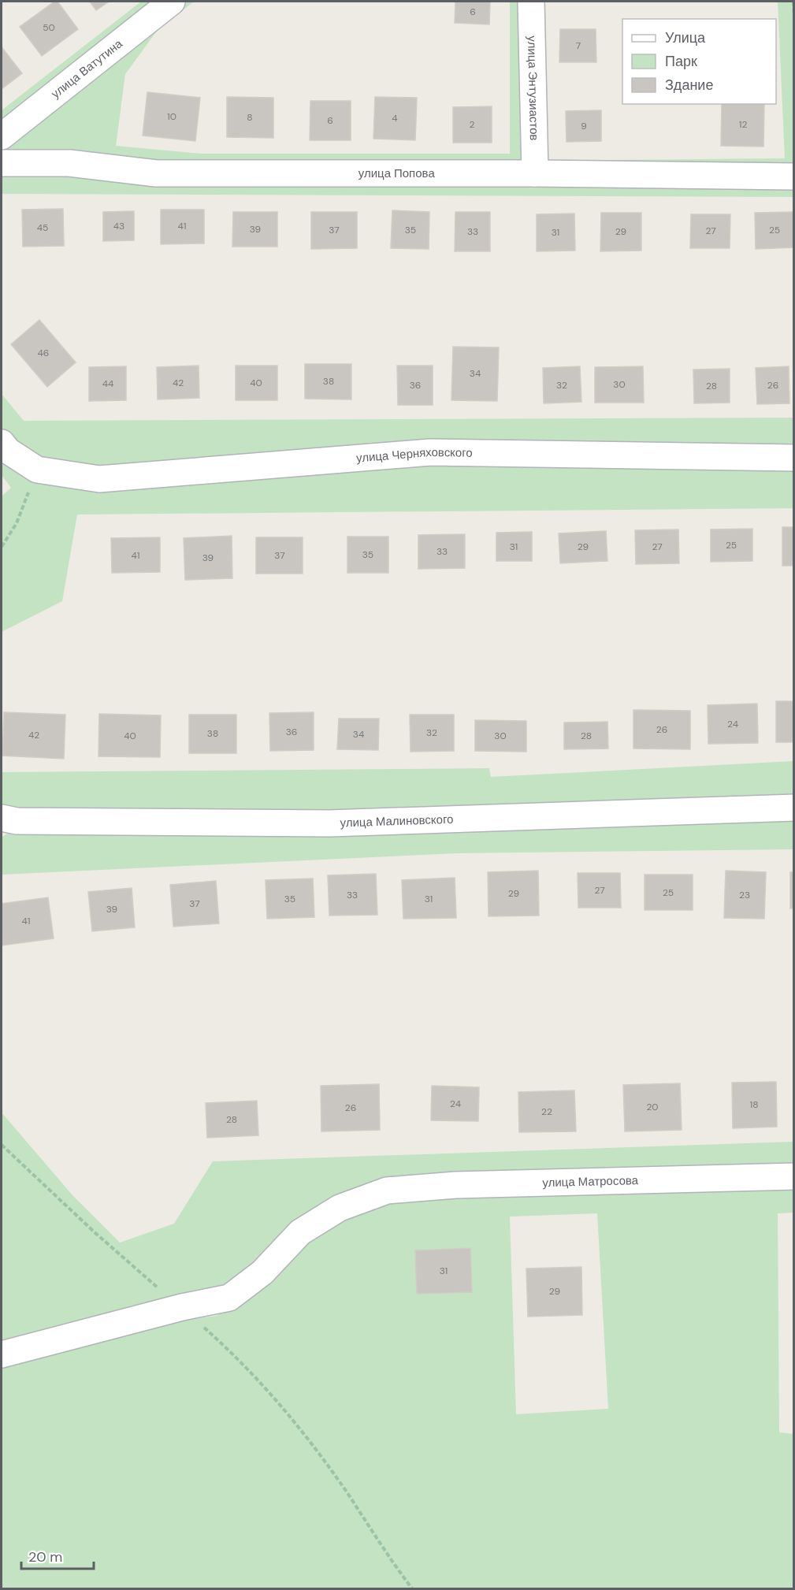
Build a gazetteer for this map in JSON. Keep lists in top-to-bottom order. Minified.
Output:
{"streets":{"street":["улица Ватутина","улица Энтузиастов","улица Попова","улица Черняховского","улица Малиновского","улица Матросова"]},"crossings":[["улица Энтузиастов","улица Попова"]],"house_numbers":["6","50","7","10","8","4","6","2","12","9","43","41","45","39","37","35","25","27","33","29","31","46","34","38","42","40","44","30","36","32","26","28","25","31","29","27","33","35","41","37","39","24","26","36","32","38","34","42","40","30","28","27","25","29","33","23","35","31","37","39","41","24","18","20","26","22","28","31","29"],"legend":["Улица","Парк","Здание"],"scale_bar":"20 m"}
